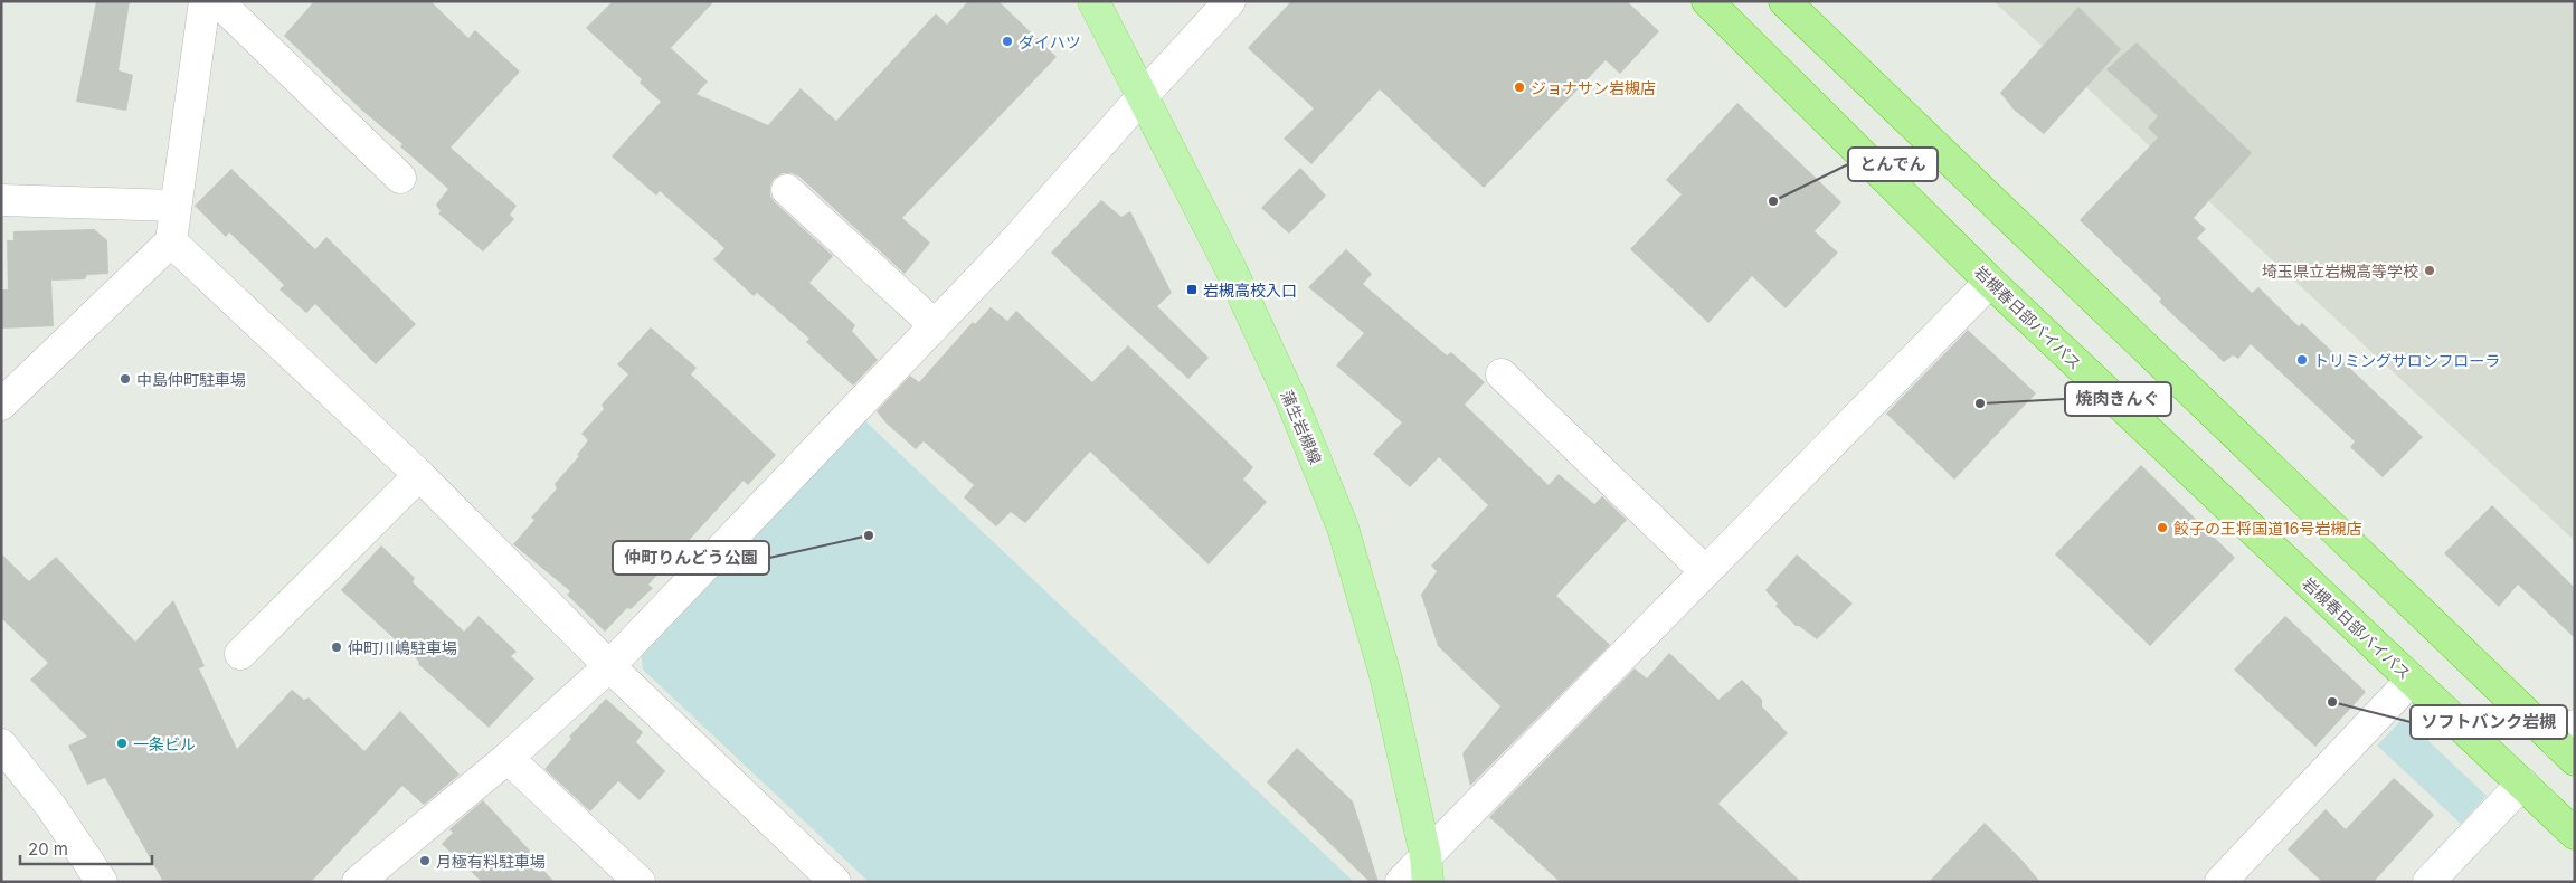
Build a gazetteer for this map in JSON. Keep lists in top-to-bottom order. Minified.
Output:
{"streets":{"highway":["岩槻春日部バイパス"],"main road":["蒲生岩槻線"]},"places":{"other":["ダイハツ","ジョナサン岩槻店","とんでん","埼玉県立岩槻高等学校","トリミングサロンフローラ","中島仲町駐車場","焼肉きんぐ","餃子の王将国道16号岩槻店","仲町りんどう公園","仲町川嶋駐車場","ソフトバンク岩槻","一条ビル","月極有料駐車場"],"transit":["岩槻高校入口"]},"scale_bar":"20 m"}
